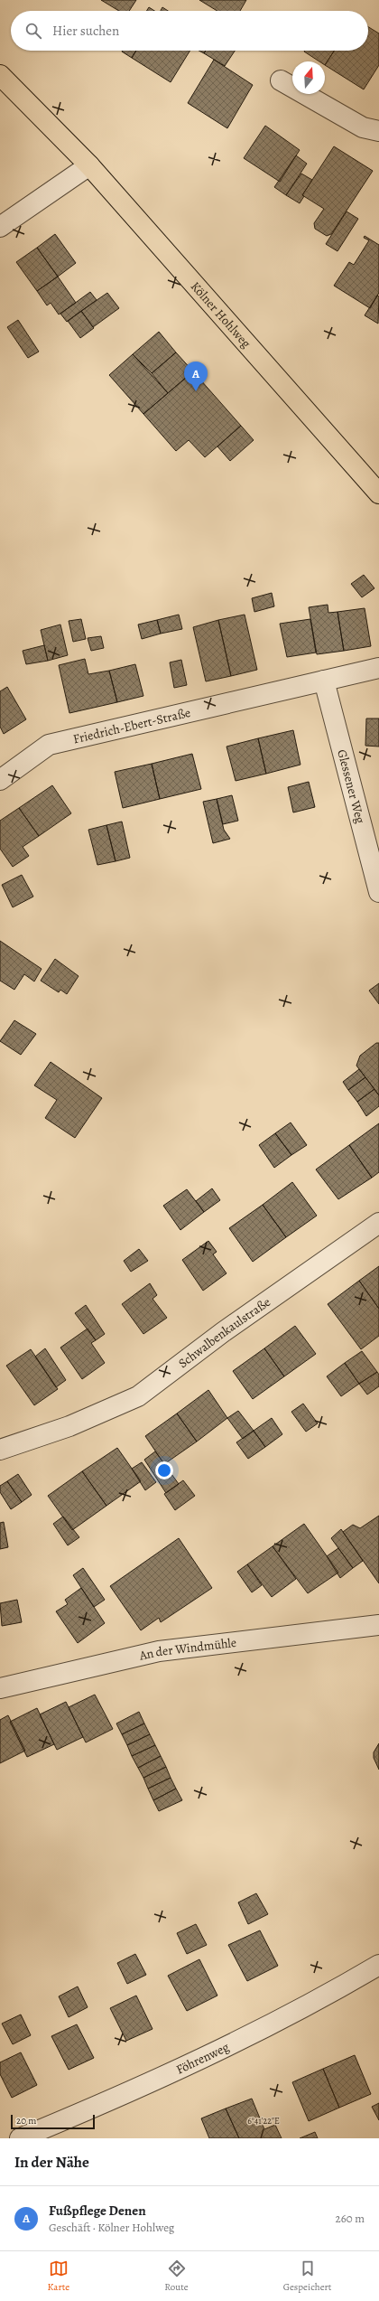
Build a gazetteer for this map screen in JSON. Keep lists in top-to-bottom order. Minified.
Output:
{"streets":{"main road":["Kölner Hohlweg"],"street":["Friedrich-Ebert-Straße","Glessener Weg","Schwalbenkaulstraße","An der Windmühle","Föhrenweg"]},"crossings":[["Friedrich-Ebert-Straße","Glessener Weg"]],"scale_bar":"20 m","north":"top","page":{"search":"Hier suchen","pins":"A","scale":"20 m","heading":"In der Nähe","list":[{"mark":"A","name":"Fußpflege Denen","note":"Geschäft · Kölner Hohlweg","value":"260 m"}],"nav":["Karte","Route","Gespeichert"]},"coordinates":["6°41'22\"E"]}
